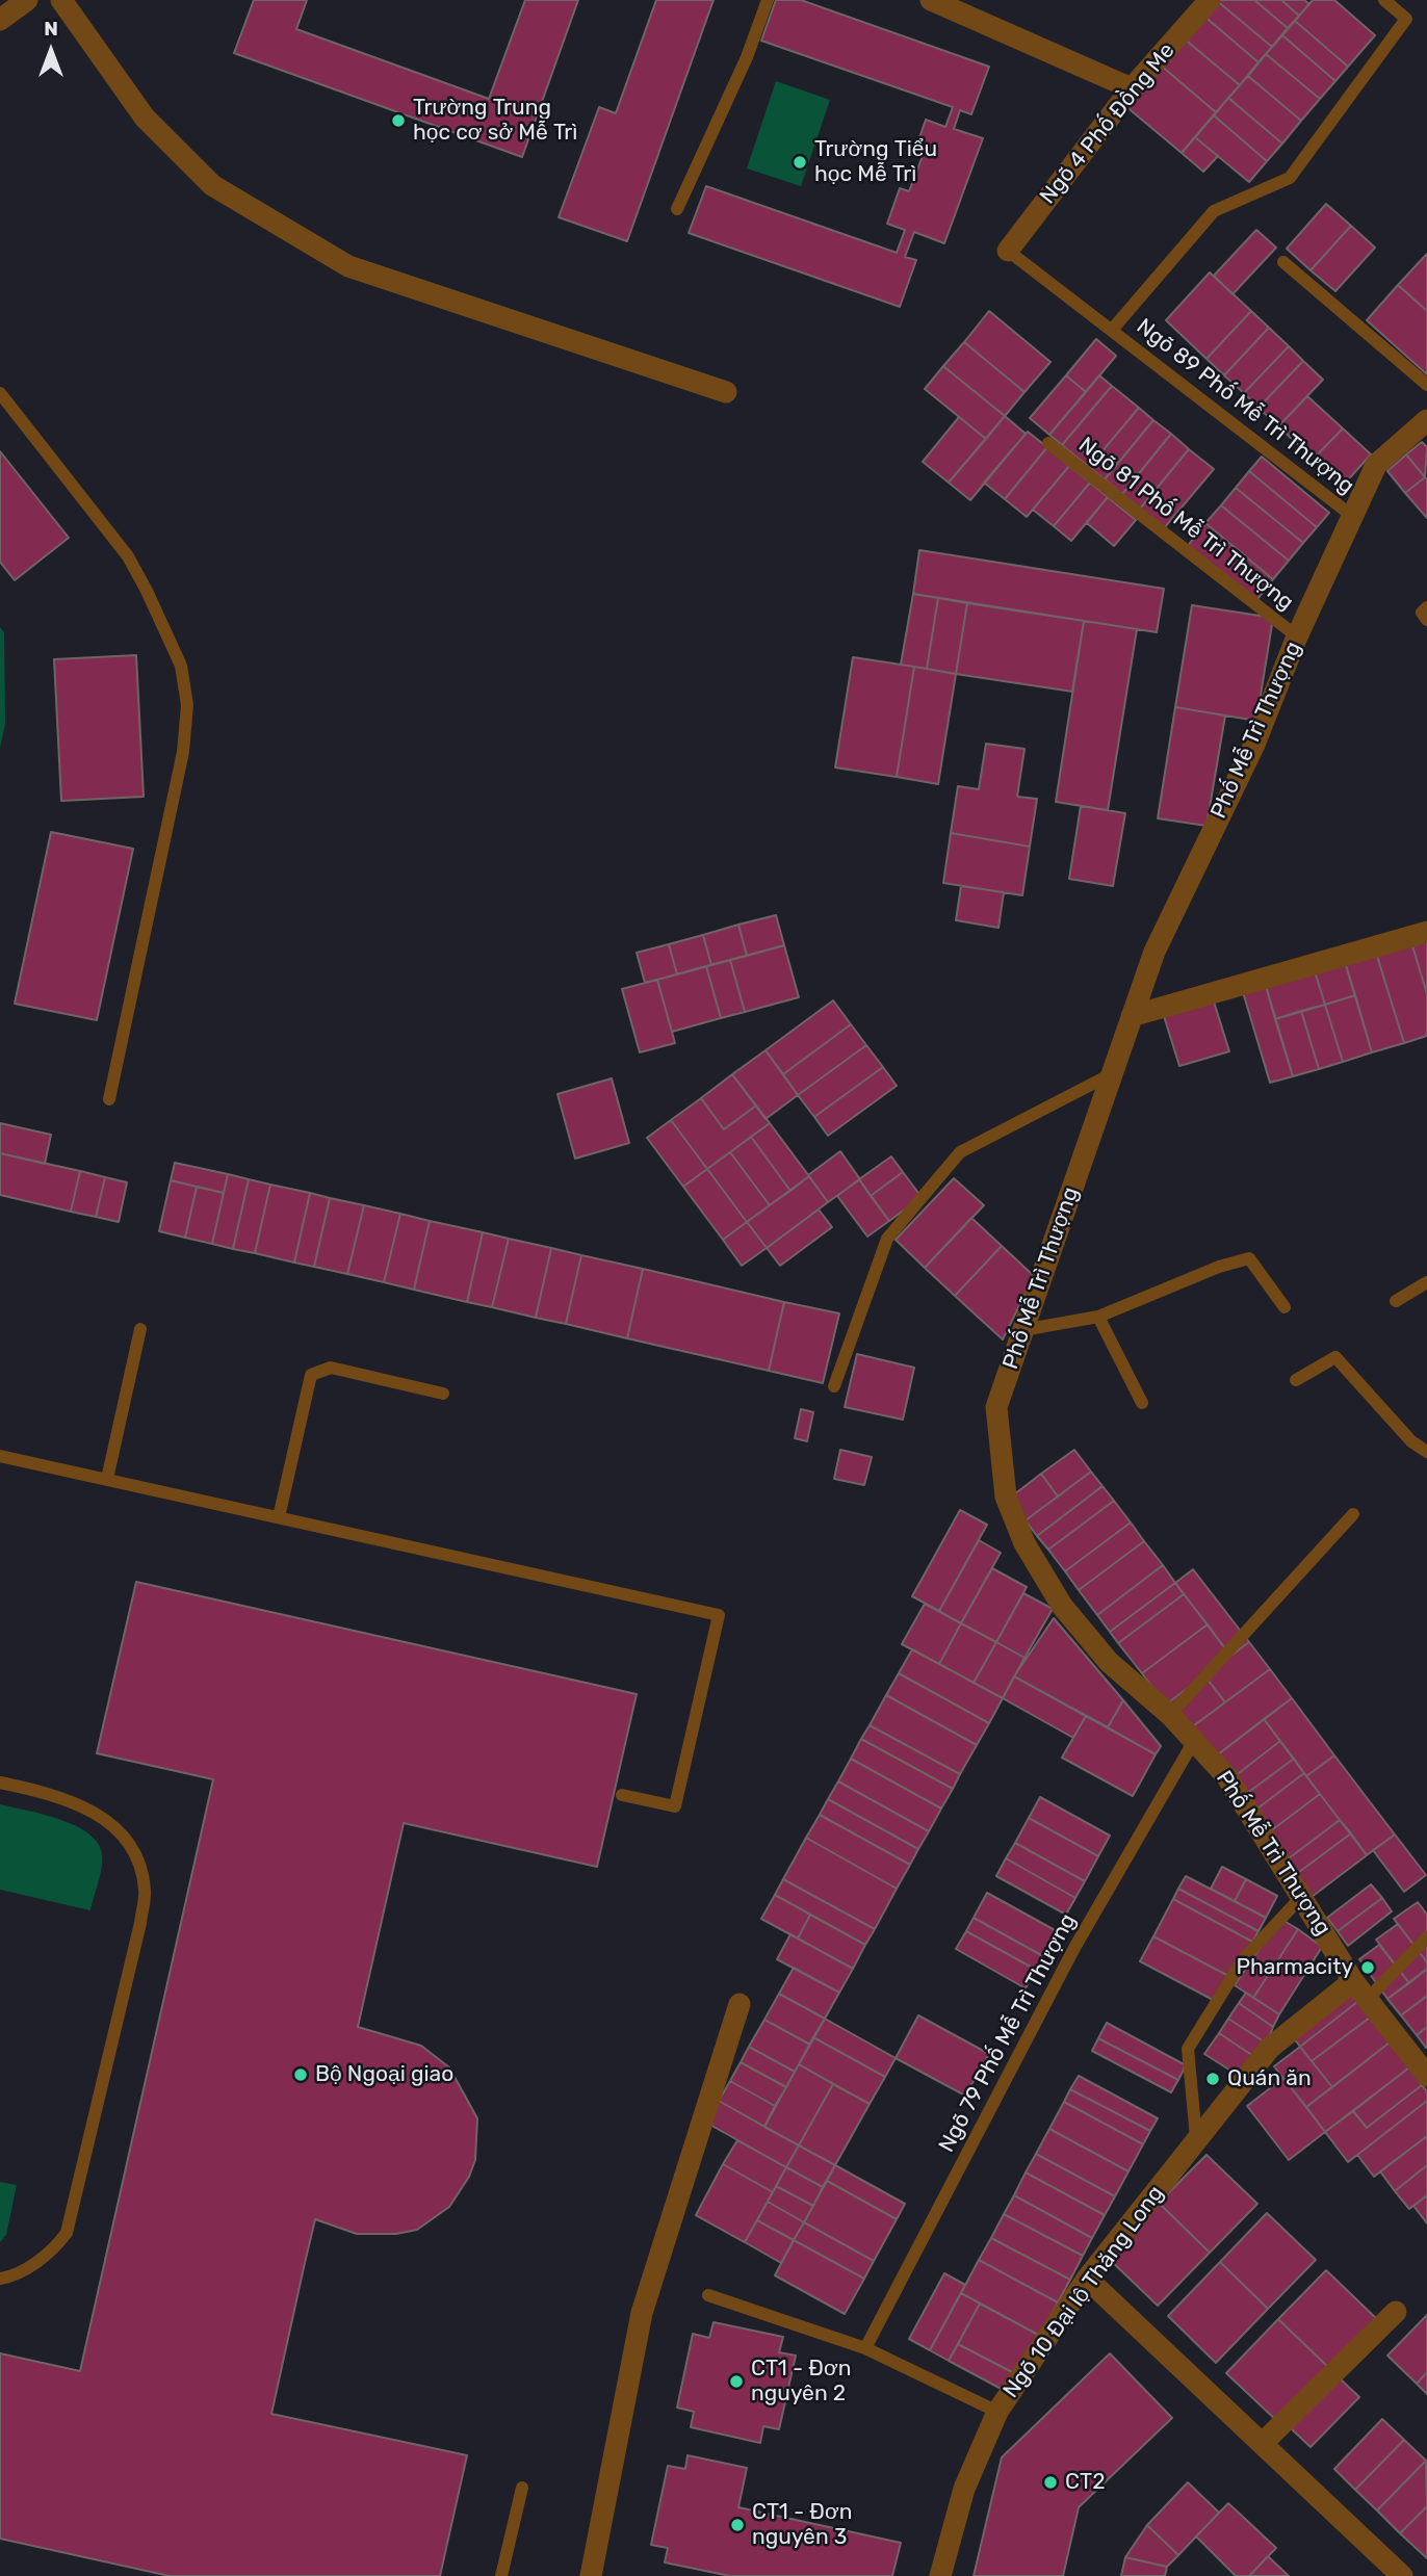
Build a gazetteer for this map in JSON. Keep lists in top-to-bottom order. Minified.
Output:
{"streets":{"street":["Ngõ 4 Phố Đồng Me","Phố Mễ Trì Thượng","Ngõ 10 Đại lộ Thăng Long"],"lane":["Ngõ 89 Phố Mễ Trì Thượng","Ngõ 81 Phố Mễ Trì Thượng","Ngõ 79 Phố Mễ Trì Thượng"]},"crossings":[["Ngõ 4 Phố Đồng Me","Ngõ 89 Phố Mễ Trì Thượng"],["Ngõ 89 Phố Mễ Trì Thượng","Phố Mễ Trì Thượng"],["Ngõ 81 Phố Mễ Trì Thượng","Phố Mễ Trì Thượng"],["Phố Mễ Trì Thượng","Ngõ 79 Phố Mễ Trì Thượng"],["Phố Mễ Trì Thượng","Ngõ 10 Đại lộ Thăng Long"]],"places":["Trường Trung học cơ sở Mễ Trì","Trường Tiểu học Mễ Trì","Pharmacity","Bộ Ngoại giao","Quán ăn","CT1 - Đơn nguyên 2","CT2","CT1 - Đơn nguyên 3"],"north":"top"}
